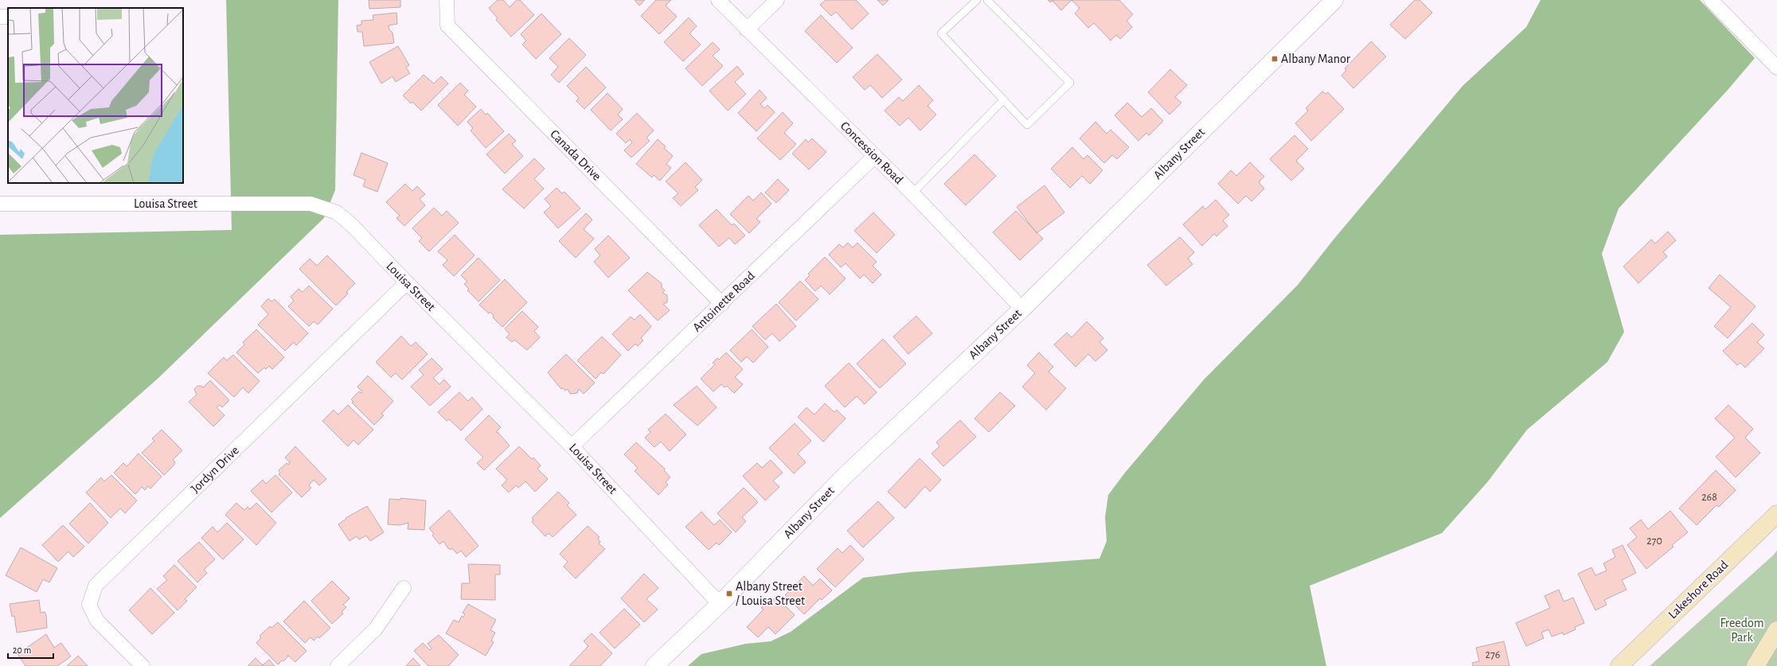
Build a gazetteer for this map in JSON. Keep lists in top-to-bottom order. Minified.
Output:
{"streets":{"main road":["Lakeshore Road"],"street":["Concession Road","Albany Street","Canada Drive","Louisa Street","Antoinette Road","Jordyn Drive"]},"crossings":[["Concession Road","Albany Street"],["Concession Road","Antoinette Road"],["Albany Street","Louisa Street"],["Canada Drive","Antoinette Road"],["Louisa Street","Antoinette Road"],["Louisa Street","Jordyn Drive"]],"parks":["Freedom Park"],"places":{"transit":["Albany Manor","Albany Street / Louisa Street"]},"house_numbers":["268","270","276"],"scale_bar":"20 m"}
